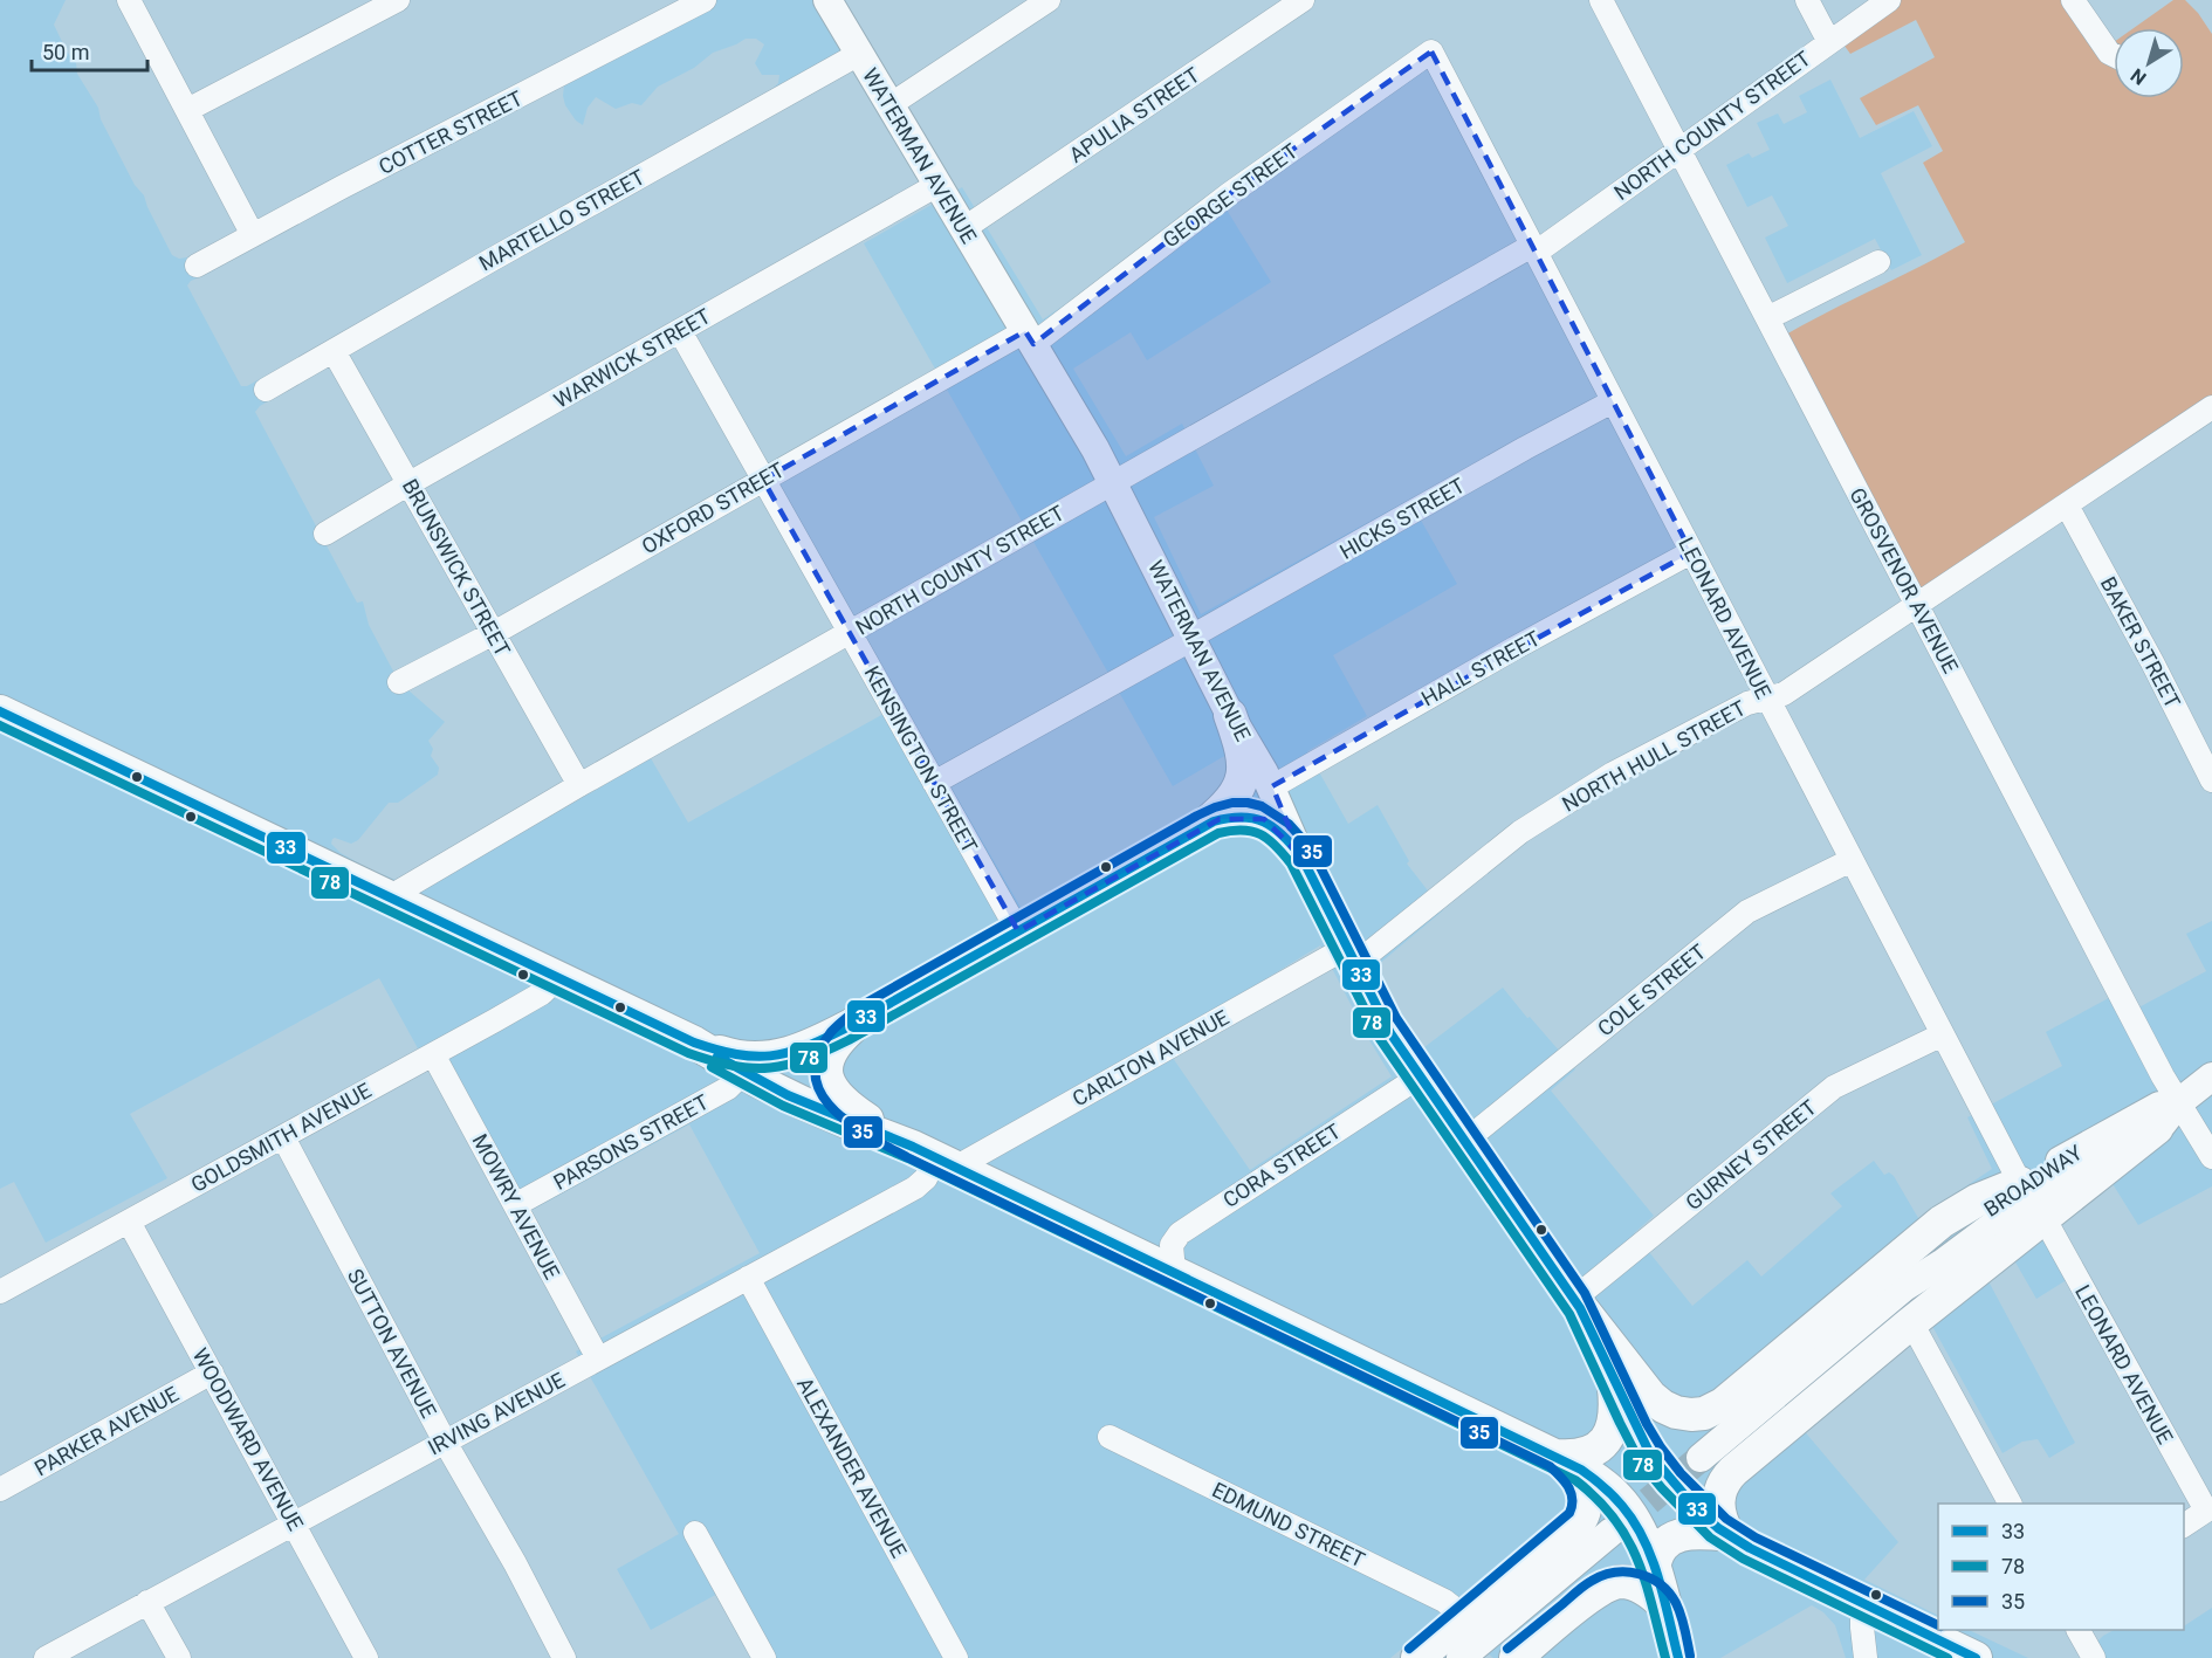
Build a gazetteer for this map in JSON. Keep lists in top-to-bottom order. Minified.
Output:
{"streets":{"highway":["WATERMAN AVENUE"],"main road":["BROADWAY"],"street":["APULIA STREET","NORTH COUNTY STREET","COTTER STREET","GEORGE STREET","MARTELLO STREET","WARWICK STREET","OXFORD STREET","HICKS STREET","BRUNSWICK STREET","GROSVENOR AVENUE","LEONARD AVENUE","BAKER STREET","HALL STREET","NORTH HULL STREET","KENSINGTON STREET","COLE STREET","CARLTON AVENUE","GOLDSMITH AVENUE","PARSONS STREET","GURNEY STREET","CORA STREET","MOWRY AVENUE","SUTTON AVENUE","IRVING AVENUE","PARKER AVENUE","WOODWARD AVENUE","ALEXANDER AVENUE","EDMUND STREET"]},"crossings":[["APULIA STREET","WATERMAN AVENUE"],["NORTH COUNTY STREET","WATERMAN AVENUE"],["NORTH COUNTY STREET","BRUNSWICK STREET"],["NORTH COUNTY STREET","GROSVENOR AVENUE"],["NORTH COUNTY STREET","LEONARD AVENUE"],["NORTH COUNTY STREET","KENSINGTON STREET"],["WATERMAN AVENUE","GEORGE STREET"],["WATERMAN AVENUE","MARTELLO STREET"],["WATERMAN AVENUE","WARWICK STREET"],["WATERMAN AVENUE","OXFORD STREET"],["WATERMAN AVENUE","HICKS STREET"],["WATERMAN AVENUE","HALL STREET"],["WATERMAN AVENUE","NORTH HULL STREET"],["WATERMAN AVENUE","COLE STREET"],["WATERMAN AVENUE","CARLTON AVENUE"],["WATERMAN AVENUE","GURNEY STREET"],["WATERMAN AVENUE","CORA STREET"],["GEORGE STREET","OXFORD STREET"],["GEORGE STREET","LEONARD AVENUE"],["MARTELLO STREET","BRUNSWICK STREET"],["WARWICK STREET","BRUNSWICK STREET"],["WARWICK STREET","KENSINGTON STREET"],["OXFORD STREET","BRUNSWICK STREET"],["OXFORD STREET","KENSINGTON STREET"],["HICKS STREET","LEONARD AVENUE"],["HICKS STREET","KENSINGTON STREET"],["GROSVENOR AVENUE","NORTH HULL STREET"],["GROSVENOR AVENUE","BROADWAY"],["LEONARD AVENUE","HALL STREET"],["LEONARD AVENUE","NORTH HULL STREET"],["LEONARD AVENUE","COLE STREET"],["LEONARD AVENUE","GURNEY STREET"],["LEONARD AVENUE","BROADWAY"],["BAKER STREET","NORTH HULL STREET"],["NORTH HULL STREET","CARLTON AVENUE"],["CARLTON AVENUE","IRVING AVENUE"],["GOLDSMITH AVENUE","MOWRY AVENUE"],["GOLDSMITH AVENUE","SUTTON AVENUE"],["GOLDSMITH AVENUE","WOODWARD AVENUE"],["PARSONS STREET","MOWRY AVENUE"],["MOWRY AVENUE","IRVING AVENUE"],["SUTTON AVENUE","IRVING AVENUE"],["IRVING AVENUE","WOODWARD AVENUE"],["IRVING AVENUE","ALEXANDER AVENUE"],["PARKER AVENUE","WOODWARD AVENUE"]],"lines":["transit line 33","transit line 78","transit line 35"],"legend":["33","78","35"],"scale_bar":"50 m","north":"bottom left"}
